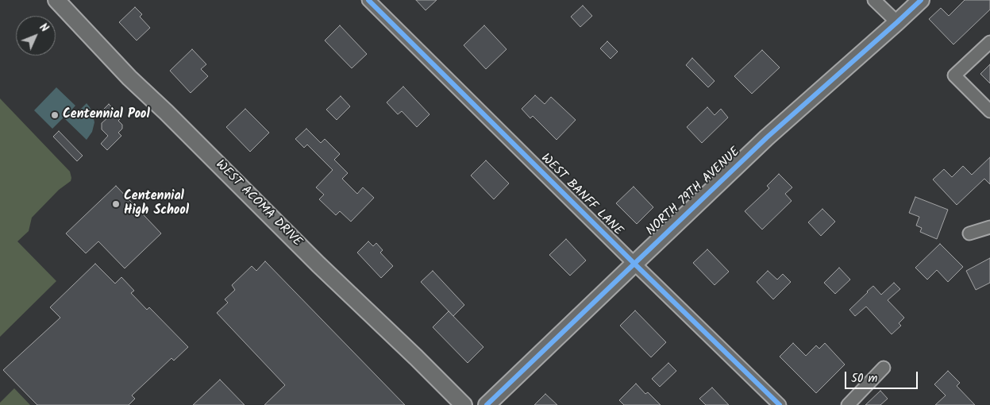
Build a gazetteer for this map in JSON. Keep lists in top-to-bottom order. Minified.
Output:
{"streets":{"street":["NORTH 79TH AVENUE","WEST BANFF LANE","WEST ACOMA DRIVE"]},"crossings":[["NORTH 79TH AVENUE","WEST BANFF LANE"]],"places":["Centennial Pool","Centennial High School"],"scale_bar":"50 m","north":"top right"}
